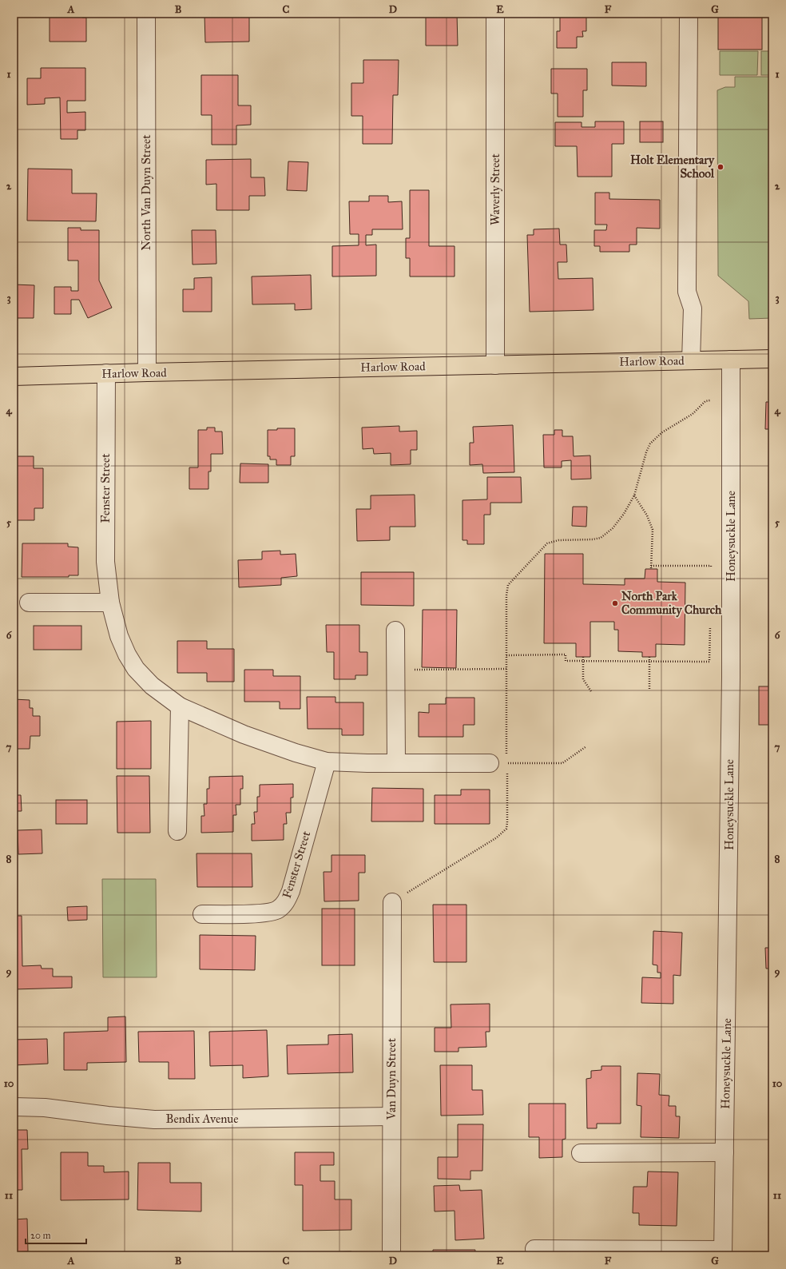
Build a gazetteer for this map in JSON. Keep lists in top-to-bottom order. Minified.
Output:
{"streets":{"main road":["Harlow Road"],"street":["Waverly Street","North Van Duyn Street","Fenster Street","Honeysuckle Lane","Van Duyn Street","Bendix Avenue"]},"crossings":[["Waverly Street","Harlow Road"],["North Van Duyn Street","Harlow Road"],["Harlow Road","Fenster Street"],["Harlow Road","Honeysuckle Lane"],["Van Duyn Street","Bendix Avenue"]],"places":["Holt Elementary School","North Park Community Church"],"scale_bar":"20 m","grid":{"columns":["A","B","C","D","E","F","G"],"rows":["1","2","3","4","5","6","7","8","9","10","11"]}}
